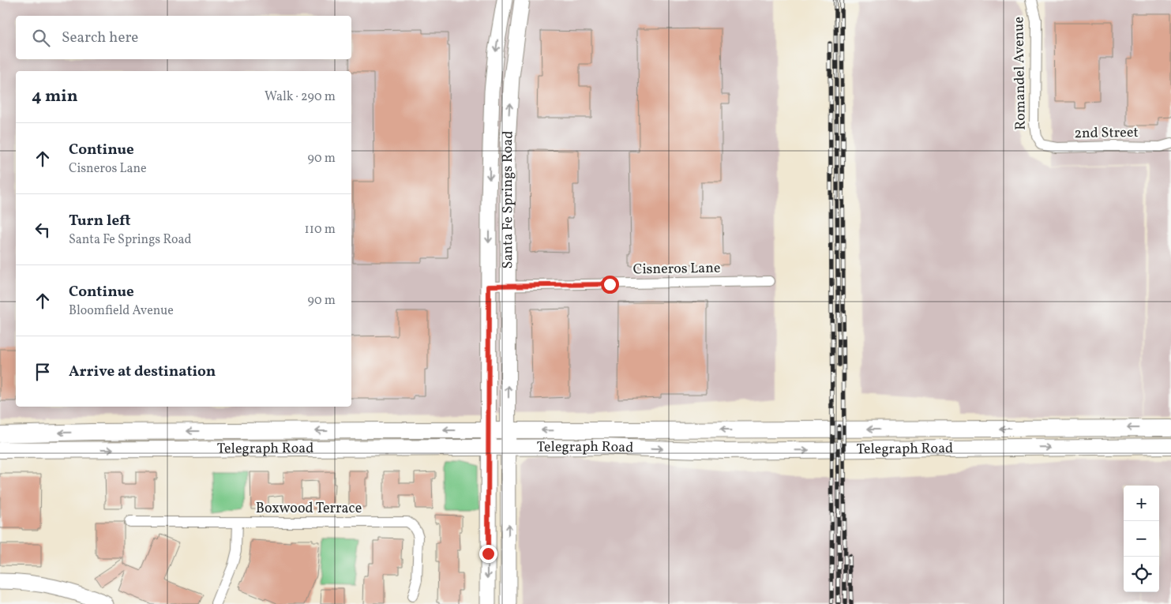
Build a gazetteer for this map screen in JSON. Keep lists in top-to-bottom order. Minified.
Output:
{"streets":{"main road":["Santa Fe Springs Road","Telegraph Road"],"street":["Romandel Avenue","2nd Street","Cisneros Lane","Boxwood Terrace"]},"crossings":[["Romandel Avenue","2nd Street"],["Santa Fe Springs Road","Cisneros Lane"],["Santa Fe Springs Road","Telegraph Road"]],"page":{"search":"Search here","heading":["4 min","Walk · 290 m"],"list":[["Continue","Cisneros Lane","90 m"],["Turn left","Santa Fe Springs Road","110 m"],["Continue","Bloomfield Avenue","90 m"],"Arrive at destination"],"map_buttons":["+","−"]}}
